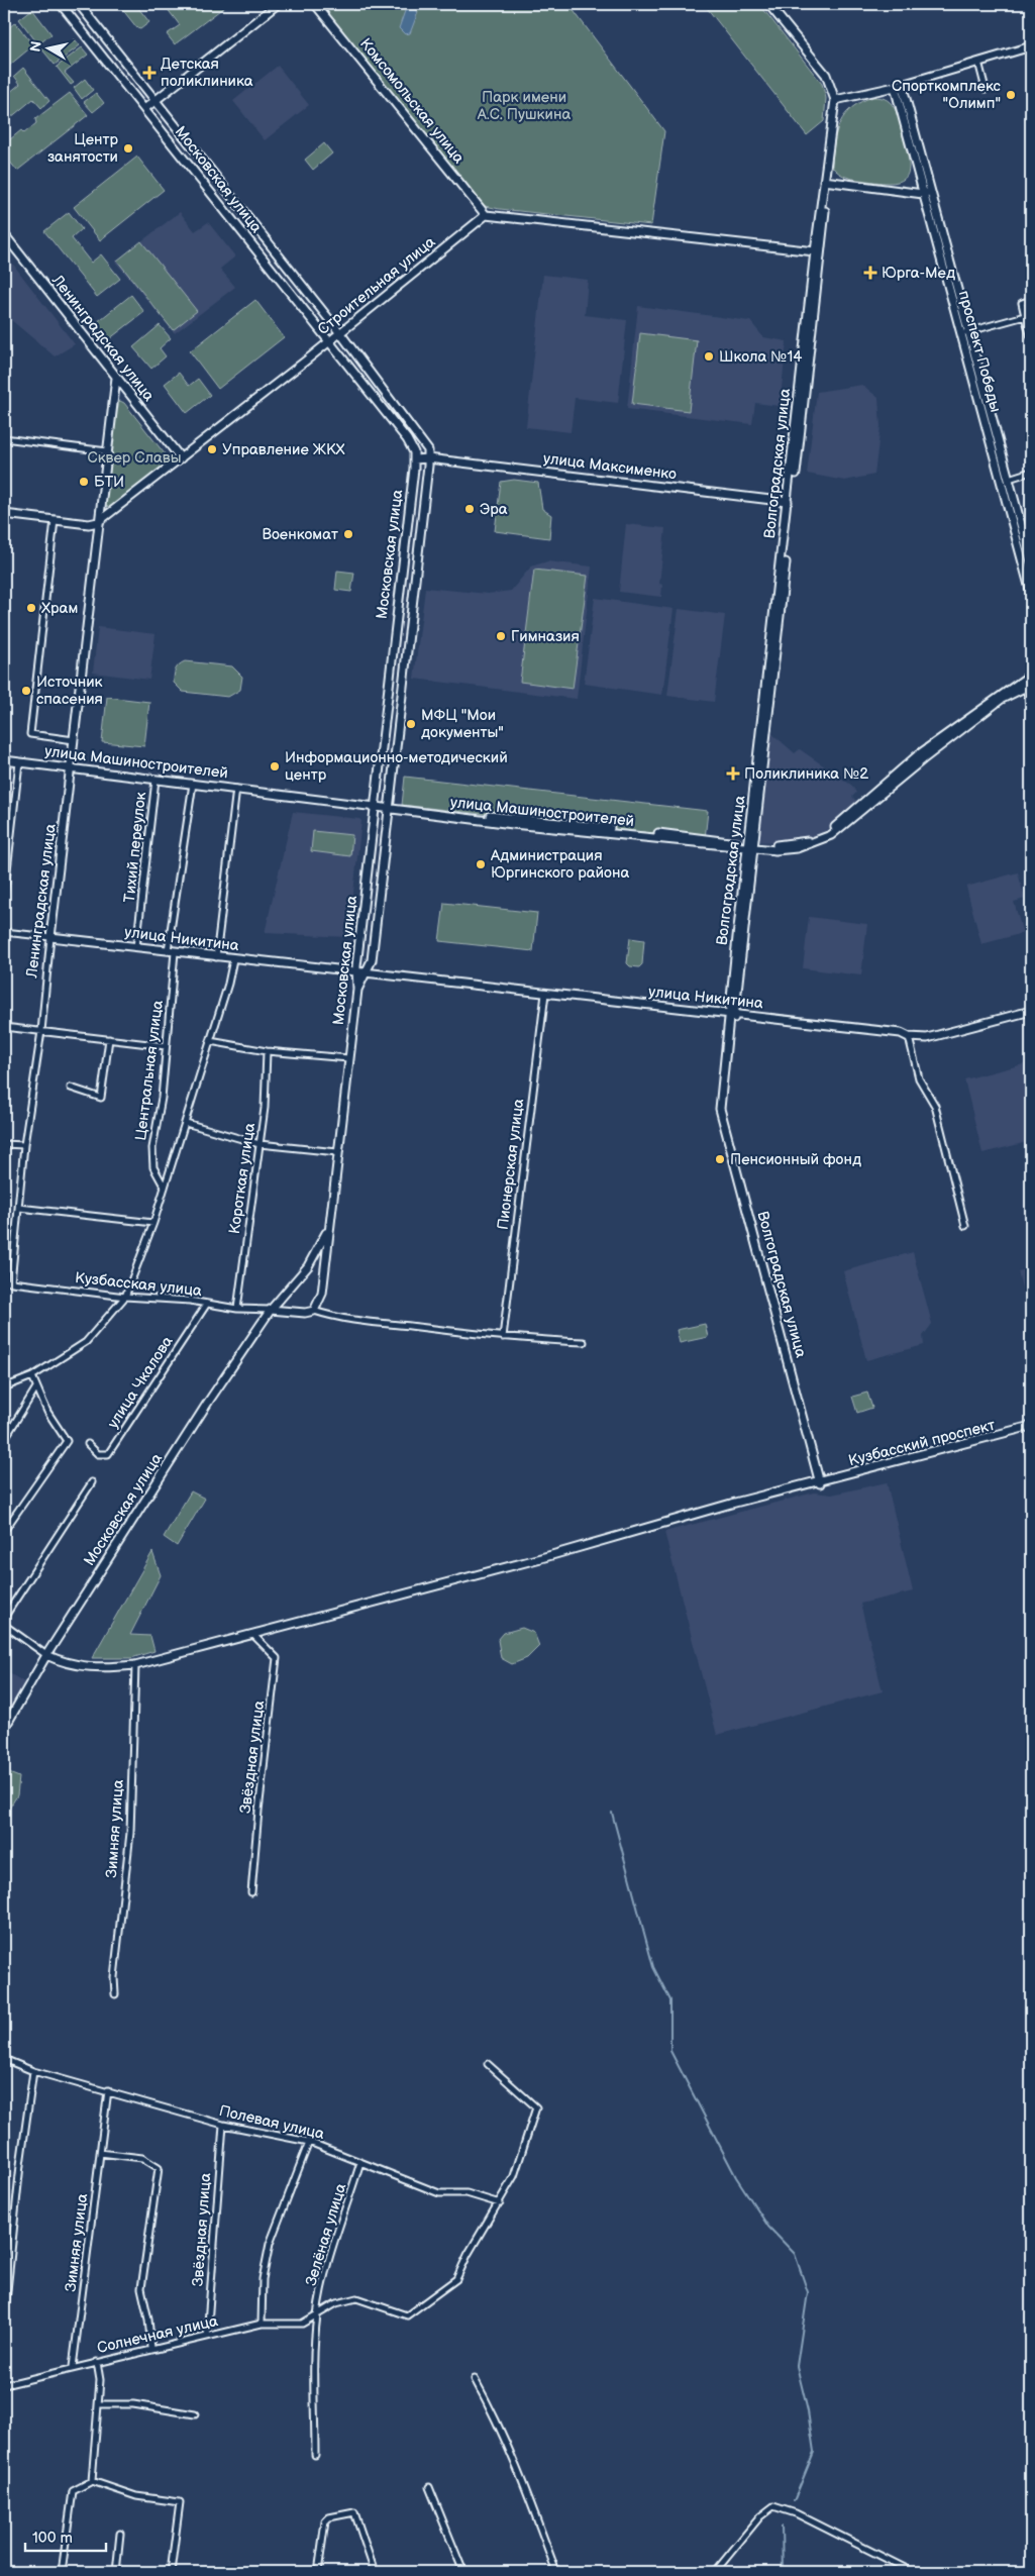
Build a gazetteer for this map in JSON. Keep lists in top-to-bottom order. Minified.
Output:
{"streets":{"main road":["Комсомольская улица","Московская улица","Строительная улица","Ленинградская улица","проспект Победы","Волгоградская улица","улица Максименко","улица Машиностроителей","улица Никитина","Кузбасский проспект"],"street":["Тихий переулок","Центральная улица","Пионерская улица","Короткая улица","Кузбасская улица","улица Чкалова","Звёздная улица","Зимняя улица","Полевая улица","Зелёная улица","Солнечная улица"]},"crossings":[["Комсомольская улица","Строительная улица"],["Московская улица","Строительная улица"],["Московская улица","улица Максименко"],["Московская улица","улица Машиностроителей"],["Московская улица","улица Никитина"],["Московская улица","Кузбасская улица"],["Строительная улица","Ленинградская улица"],["Ленинградская улица","улица Машиностроителей"],["Ленинградская улица","улица Никитина"],["Ленинградская улица","Кузбасская улица"],["Волгоградская улица","улица Максименко"],["Волгоградская улица","улица Машиностроителей"],["Волгоградская улица","улица Никитина"],["Волгоградская улица","Кузбасский проспект"],["улица Машиностроителей","Тихий переулок"],["улица Машиностроителей","Центральная улица"],["Тихий переулок","улица Никитина"],["улица Никитина","Центральная улица"],["улица Никитина","Пионерская улица"],["Короткая улица","Кузбасская улица"],["Кузбасская улица","улица Чкалова"],["Звёздная улица","Полевая улица"],["Звёздная улица","Солнечная улица"],["Зимняя улица","Полевая улица"],["Зимняя улица","Солнечная улица"],["Полевая улица","Зелёная улица"],["Полевая улица","Солнечная улица"],["Зелёная улица","Солнечная улица"]],"parks":["Парк имени А.С. Пушкина","Сквер Славы"],"places":{"health":["Детская поликлиника","Юрга-Мед","Поликлиника №2"],"other":["Спорткомплекс \"Олимп\"","Центр занятости","Школа №14","Управление ЖКХ","БТИ","Эра","Военкомат","Храм","Гимназия","Источник спасения","МФЦ \"Мои документы\"","Информационно-методический центр","Администрация Юргинского района","Пенсионный фонд"]},"scale_bar":"100 m","north":"left"}
